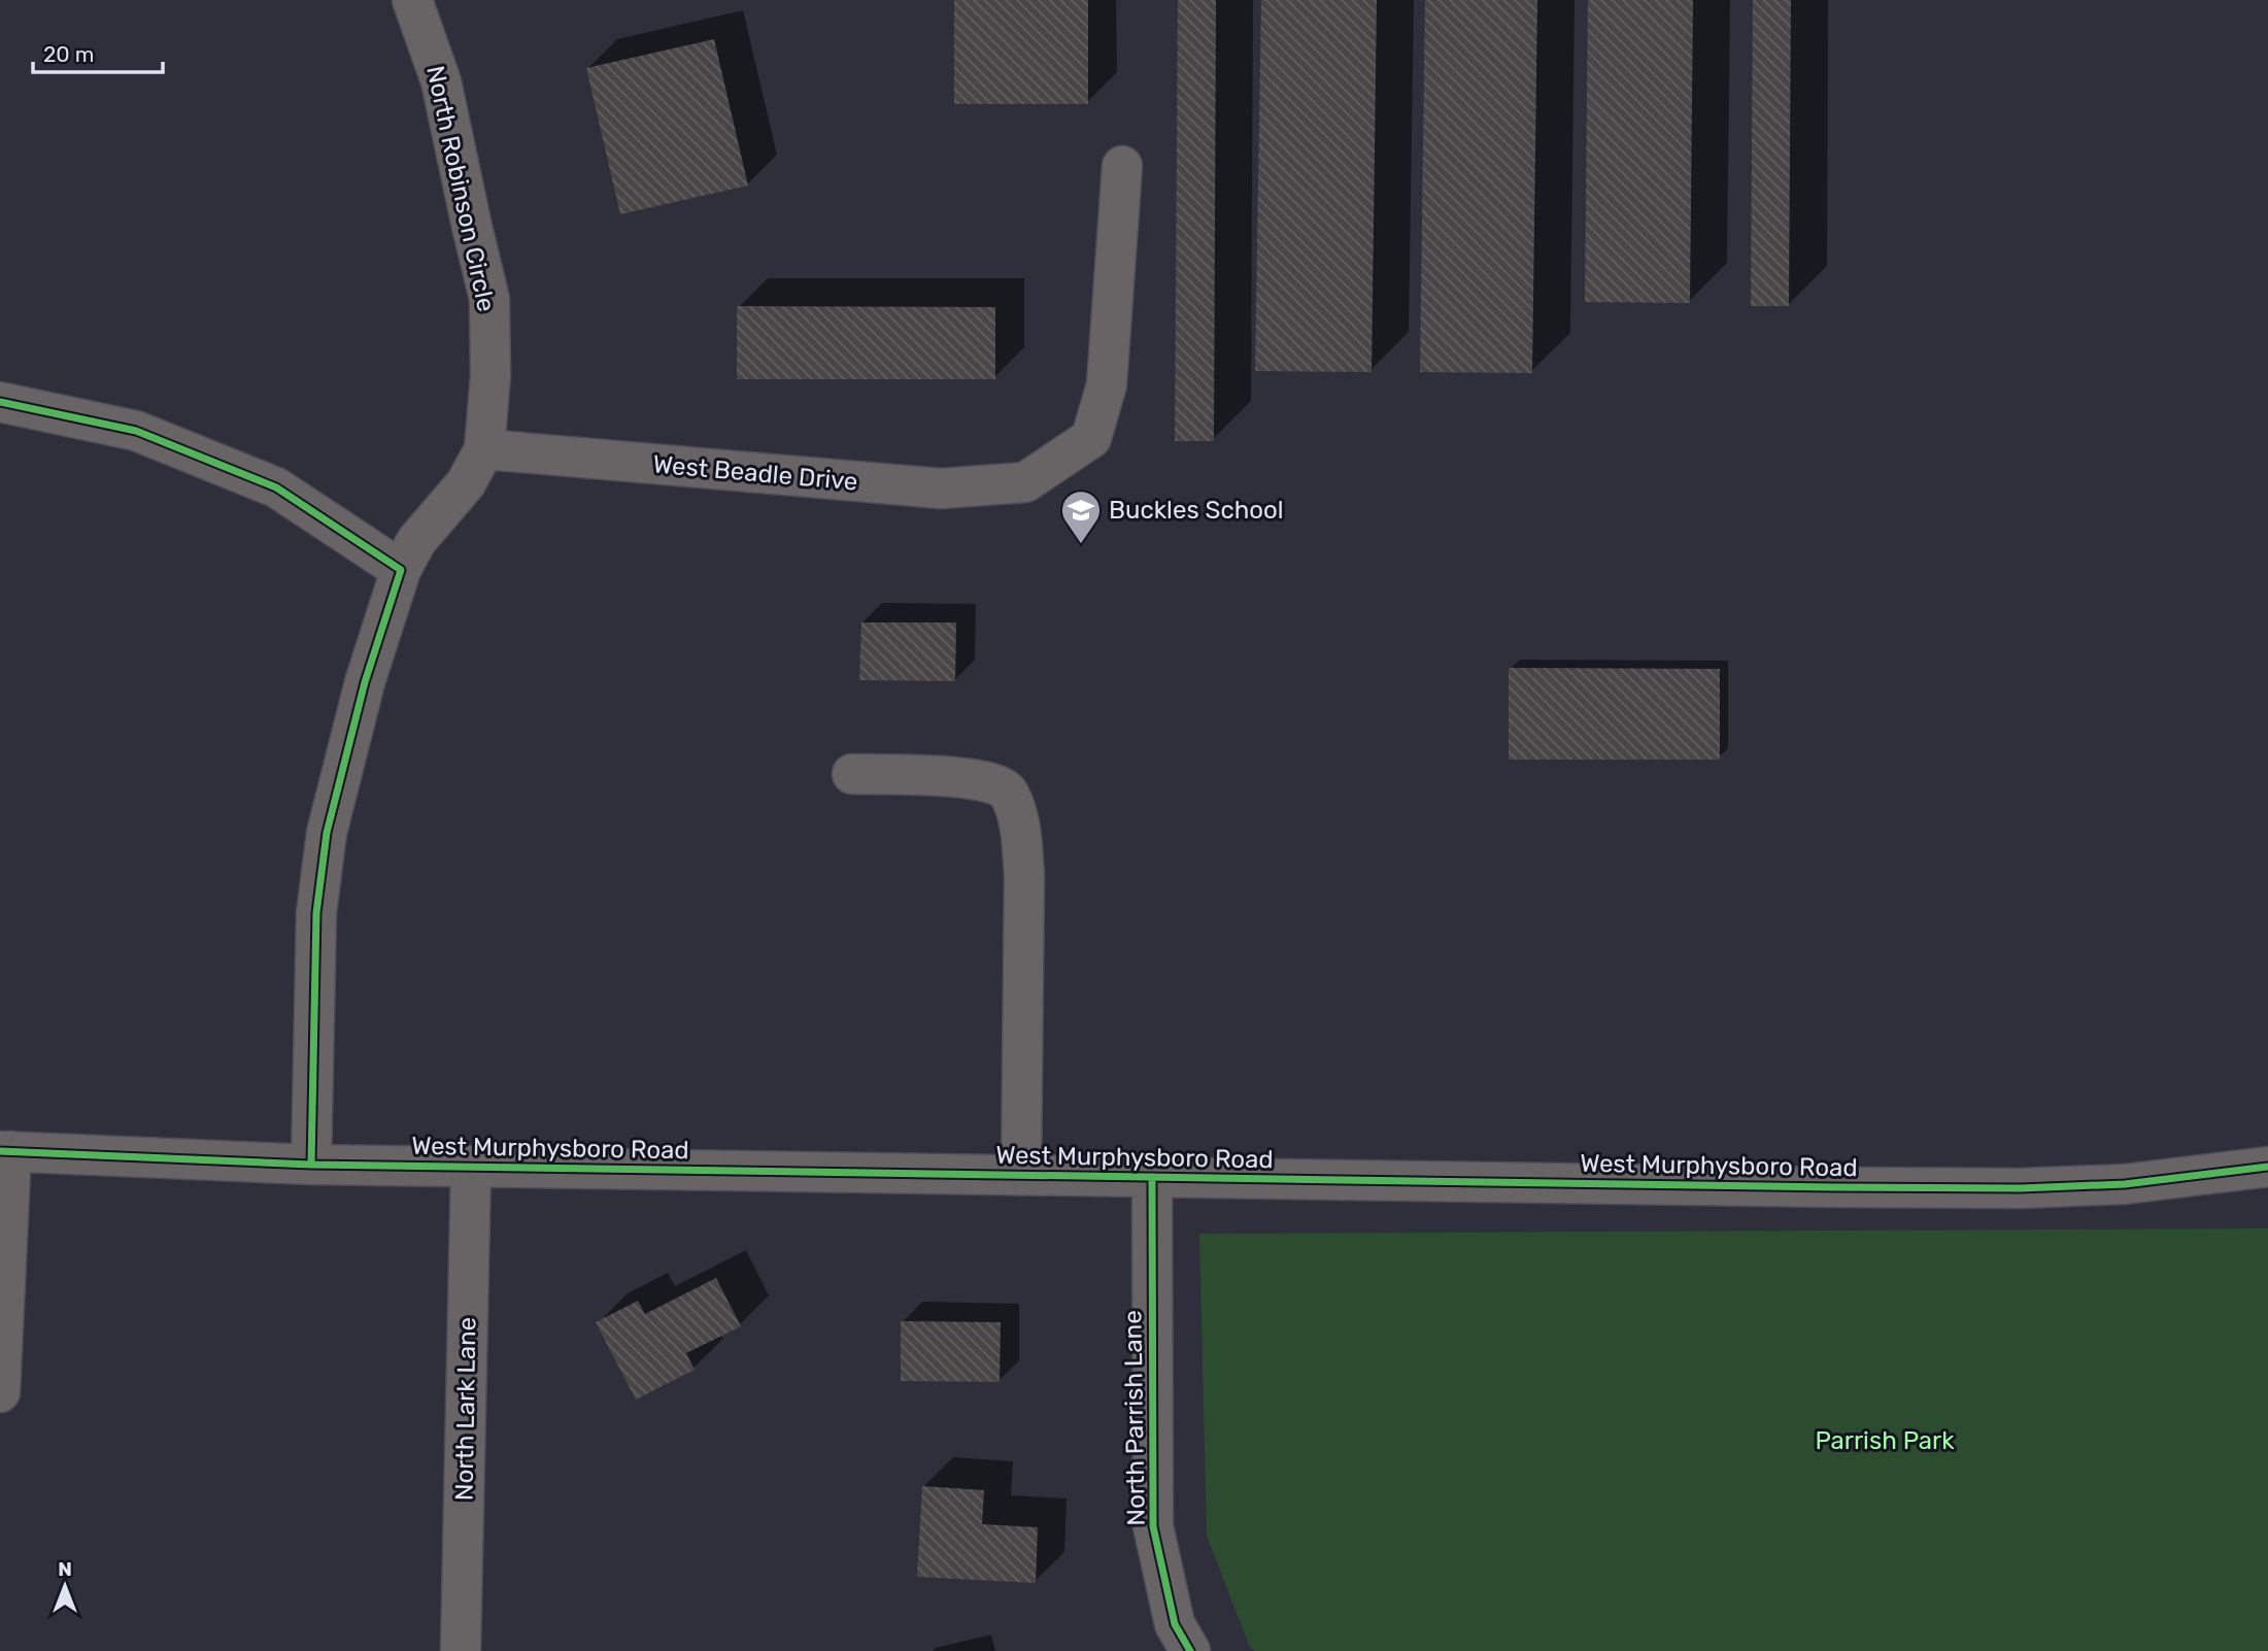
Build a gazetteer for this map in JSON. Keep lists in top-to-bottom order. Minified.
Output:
{"streets":{"street":["North Robinson Circle","West Beadle Drive","West Murphysboro Road","North Lark Lane","North Parrish Lane"]},"crossings":[["North Robinson Circle","West Beadle Drive"],["North Robinson Circle","West Murphysboro Road"],["West Murphysboro Road","North Lark Lane"],["West Murphysboro Road","North Parrish Lane"]],"parks":["Parrish Park"],"places":{"school or university":["Buckles School"]},"scale_bar":"20 m","north":"top"}
